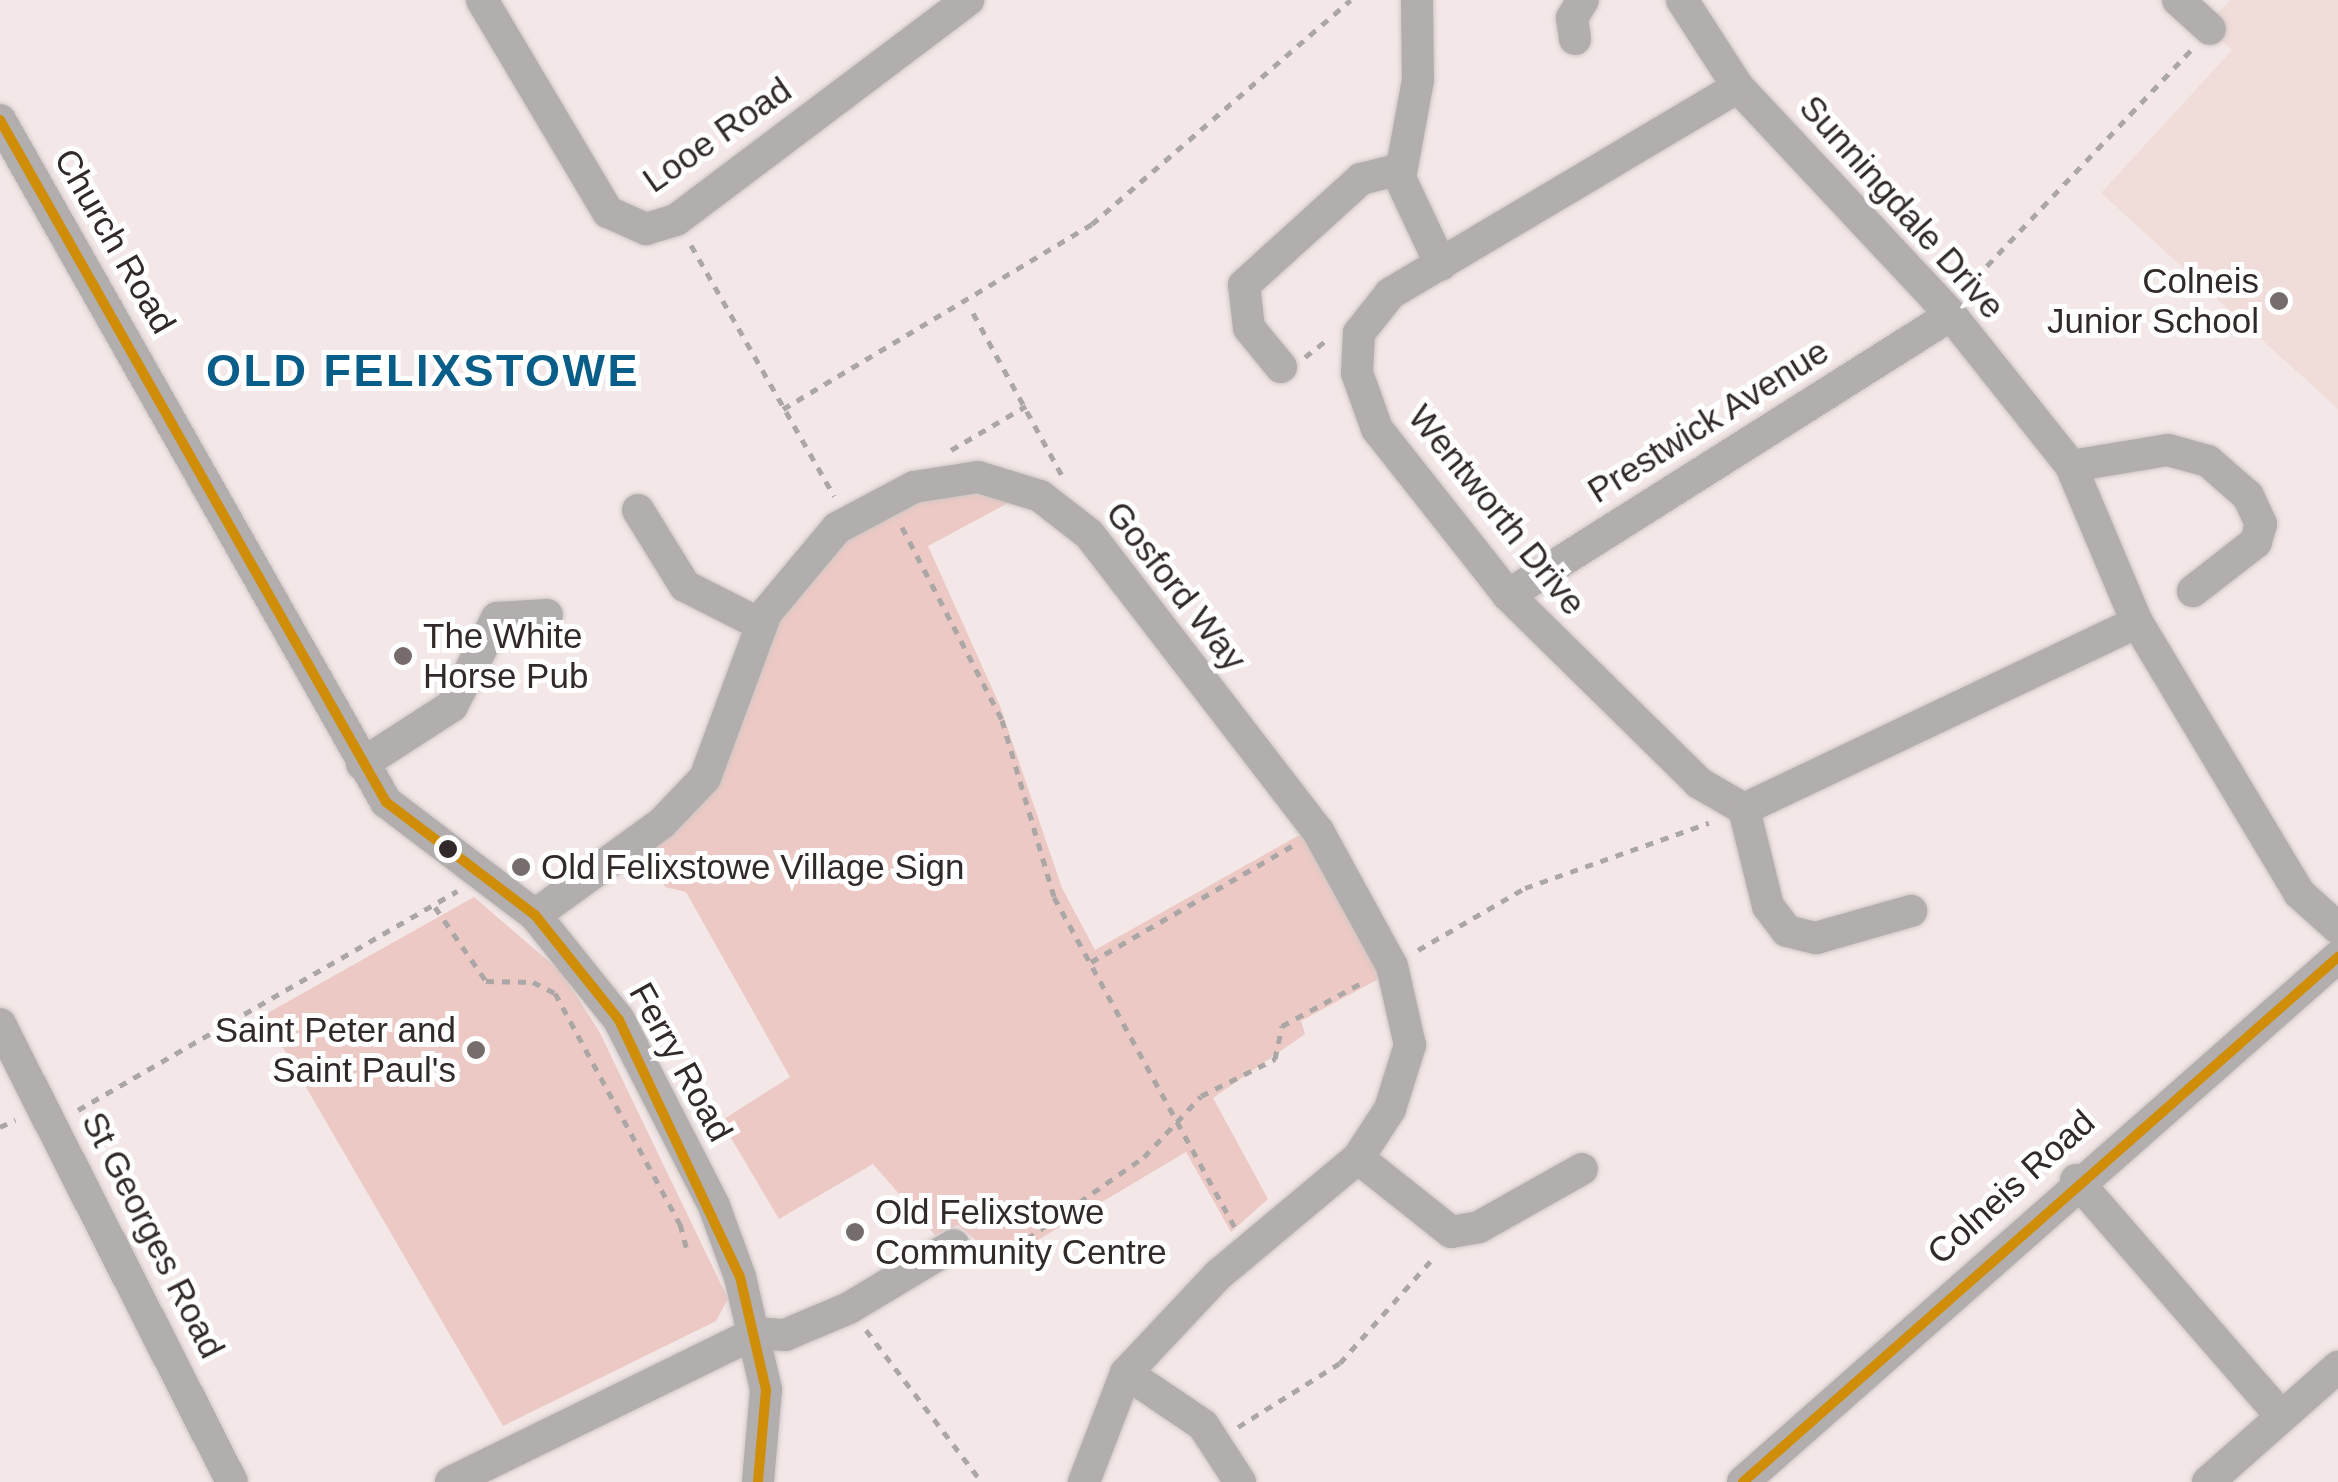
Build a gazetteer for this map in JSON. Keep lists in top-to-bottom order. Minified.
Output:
{"streets":{"street":["Looe Road","Sunningdale Drive","Church Road","Prestwick Avenue","Wentworth Drive","Gosford Way","Ferry Road","Colneis Road","St Georges Road"]},"crossings":[["Sunningdale Drive","Prestwick Avenue"],["Church Road","Ferry Road"],["Prestwick Avenue","Wentworth Drive"],["Gosford Way","Ferry Road"]],"districts":["OLD FELIXSTOWE"],"places":["Colneis Junior School","The White Horse Pub","Old Felixstowe Village Sign","Saint Peter and Saint Paul's","Old Felixstowe Community Centre"]}
